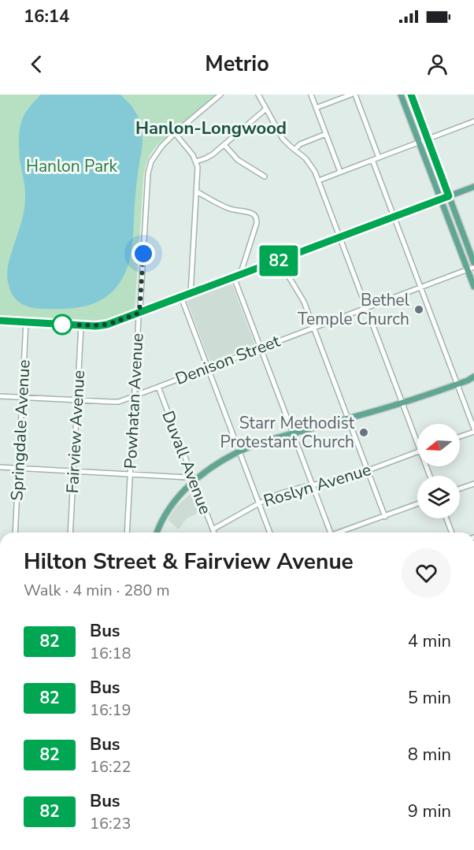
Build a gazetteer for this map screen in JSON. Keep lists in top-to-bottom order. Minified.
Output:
{"streets":{"street":["Denison Street","Powhatan Avenue","Springdale Avenue","Fairview Avenue","Duvall Avenue","Roslyn Avenue"]},"crossings":[["Denison Street","Powhatan Avenue"],["Denison Street","Springdale Avenue"],["Denison Street","Fairview Avenue"],["Denison Street","Duvall Avenue"],["Duvall Avenue","Roslyn Avenue"]],"districts":["Hanlon-Longwood"],"parks":["Hanlon Park"],"places":["Bethel Temple Church","Starr Methodist Protestant Church"],"lines":["bus line 82"],"north":"left","page":{"status":"16:14","header":"Metrio","on_map":"82","heading":["Hilton Street & Fairview Avenue","Walk · 4 min · 280 m"],"list":[{"mark":"82","name":"Bus","note":"16:18","value":"4 min"},{"mark":"82","name":"Bus","note":"16:19","value":"5 min"},{"mark":"82","name":"Bus","note":"16:22","value":"8 min"},{"mark":"82","name":"Bus","note":"16:23","value":"9 min"}]}}
